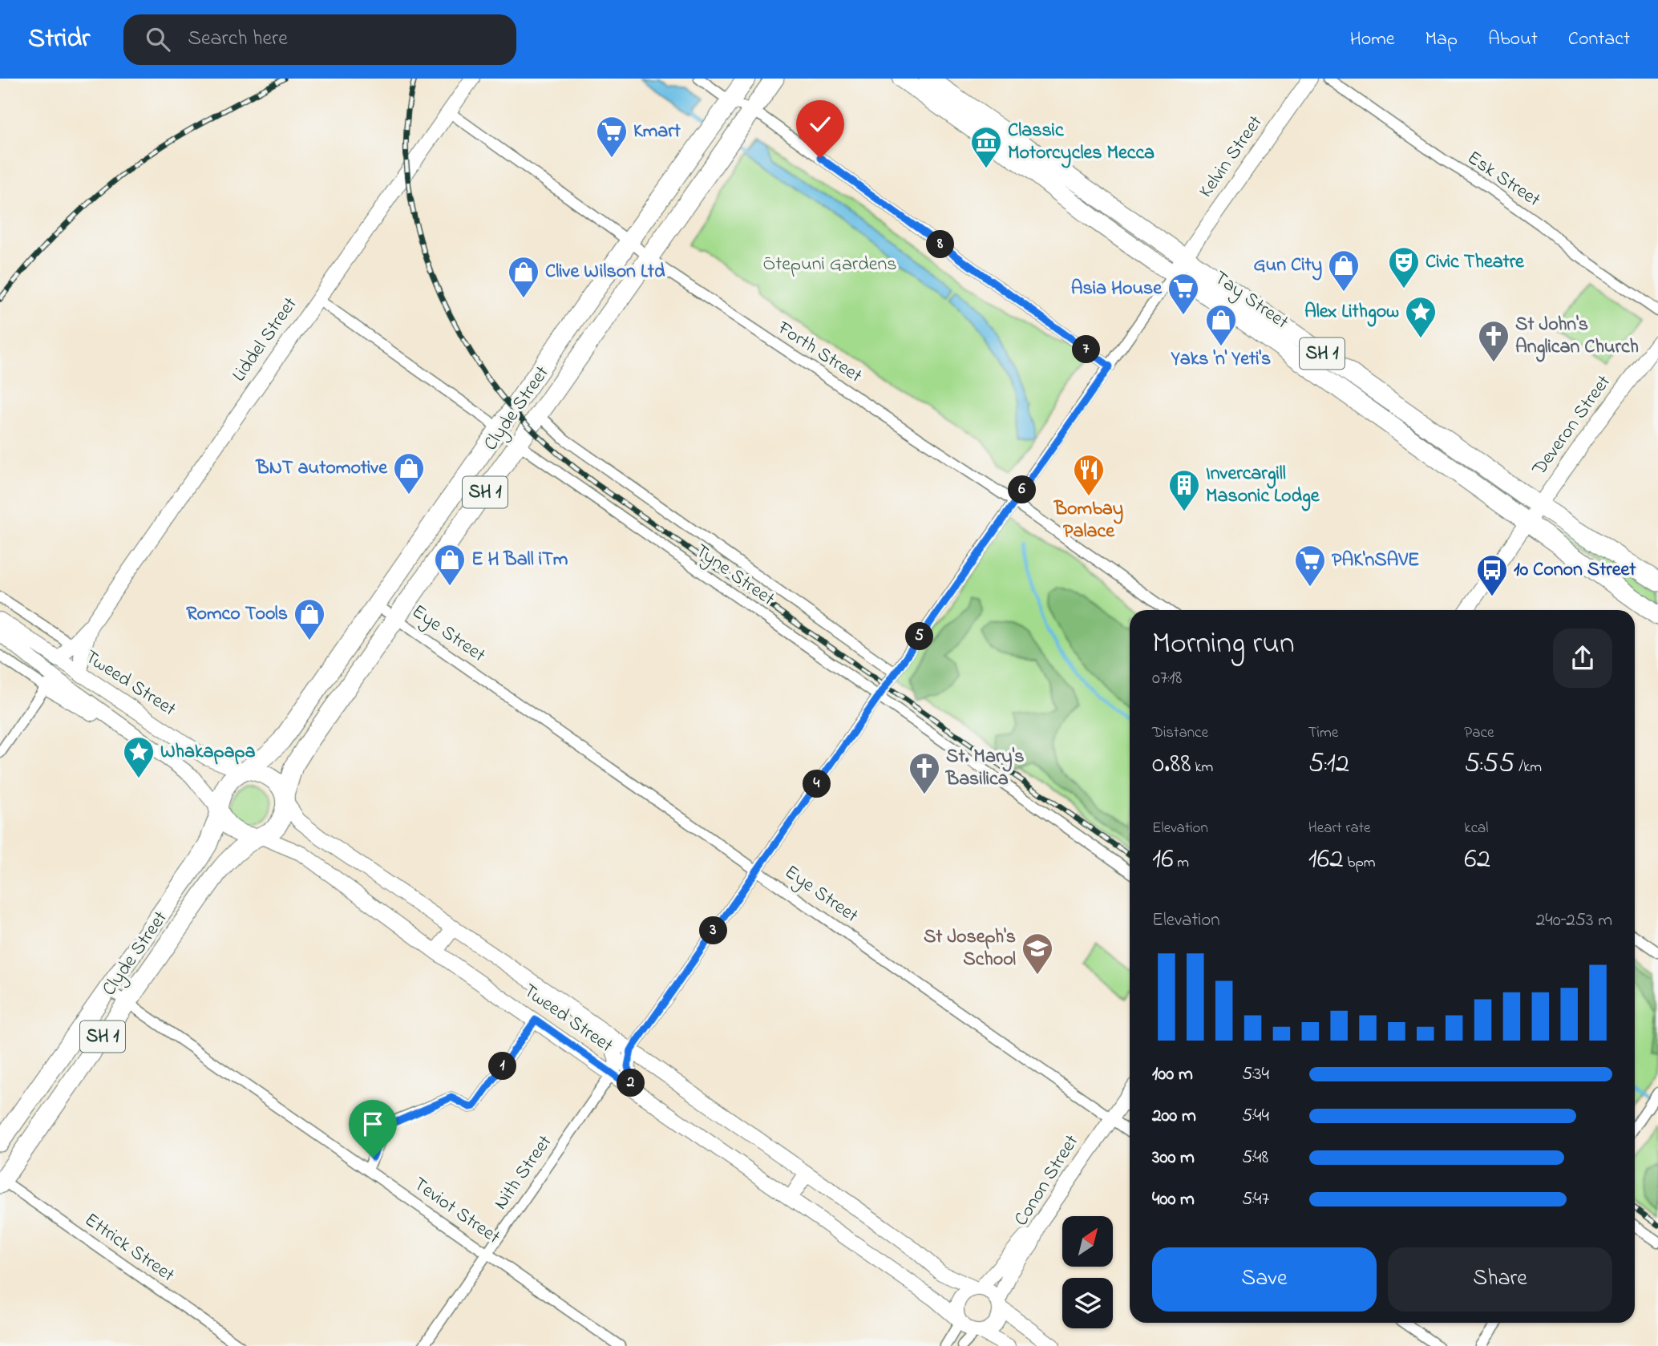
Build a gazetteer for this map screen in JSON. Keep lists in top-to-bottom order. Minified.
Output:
{"streets":{"highway":["Tay Street","SH 1","Clyde Street"],"main road":["Kelvin Street","Liddel Street","Deveron Street","Tweed Street","Conon Street"],"street":["Esk Street","Forth Street","Tyne Street","Eye Street","Nith Street","Teviot Street","Ettrick Street"]},"crossings":[["Kelvin Street","Tay Street"],["Tay Street","Deveron Street"],["Liddel Street","Forth Street"],["Liddel Street","Tyne Street"],["Liddel Street","Tweed Street"],["Forth Street","Clyde Street"],["Clyde Street","Tyne Street"],["Clyde Street","Eye Street"],["Clyde Street","Tweed Street"],["Clyde Street","Teviot Street"],["Clyde Street","Ettrick Street"],["Eye Street","Conon Street"],["Tweed Street","Nith Street"],["Tweed Street","Conon Street"],["Nith Street","Teviot Street"]],"parks":["Ōtepuni Gardens"],"places":{"supermarket":["Kmart","Asia House","PAK'nSAVE"],"museum":["Classic Motorcycles Mecca"],"theatre":["Civic Theatre"],"shop":["Gun City","Clive Wilson Ltd","Yaks 'n' Yeti's","BNT automotive","E H Ball iTm","Romco Tools"],"place":["Alex Lithgow","Whakapapa"],"church":["St John's Anglican Church","St. Mary's Basilica"],"restaurant":["Bombay Palace"],"building":["Invercargill Masonic Lodge"],"bus stop":["10 Conon Street"],"school or university":["St Joseph's School"]},"north":"top right","page":{"header":"Stridr","search":"Search here","nav":["Home","Map","About","Contact"],"pins":["8","7","6","5","4","3","1","2"],"heading":["Morning run","07:18"],"stats":[["Distance","0.88 km"],["Time","5:12"],["Pace","5:55 /km"],["Elevation","16 m"],["Heart rate","162 bpm"],["kcal","62"]],"chart":["Elevation","240–253 m"],"list":[{"name":"100 m","note":"5:34"},{"name":"200 m","note":"5:44"},{"name":"300 m","note":"5:48"},{"name":"400 m","note":"5:47"}],"buttons":["Save","Share"]}}
